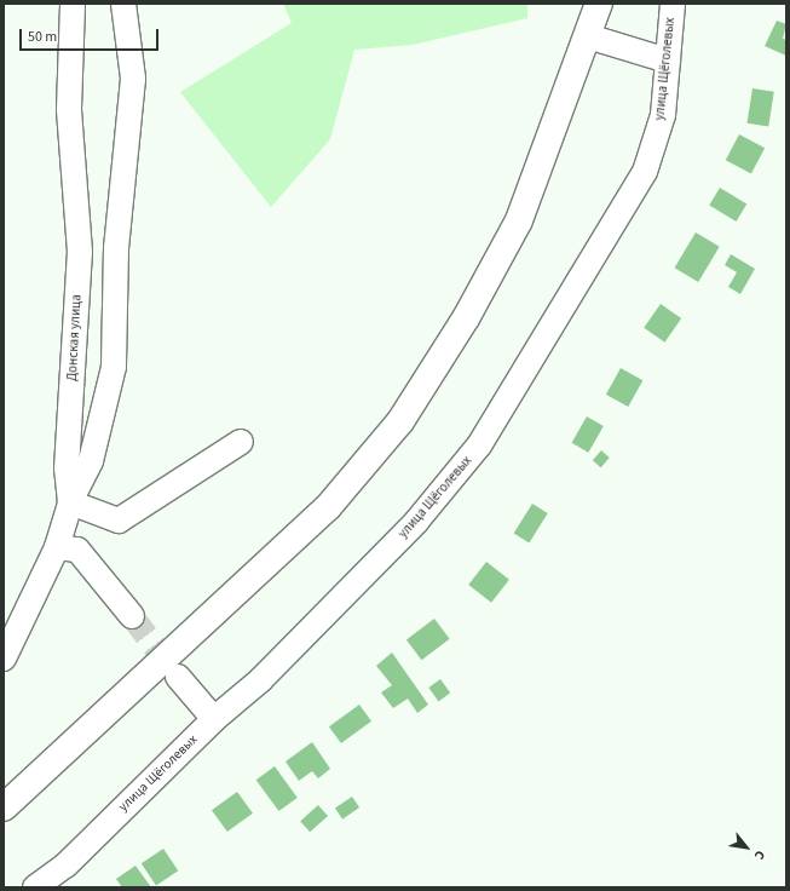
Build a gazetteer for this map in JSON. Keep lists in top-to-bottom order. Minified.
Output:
{"streets":{"street":["улица Щёголевых","Донская улица"]},"scale_bar":"50 m","north":"bottom right"}
